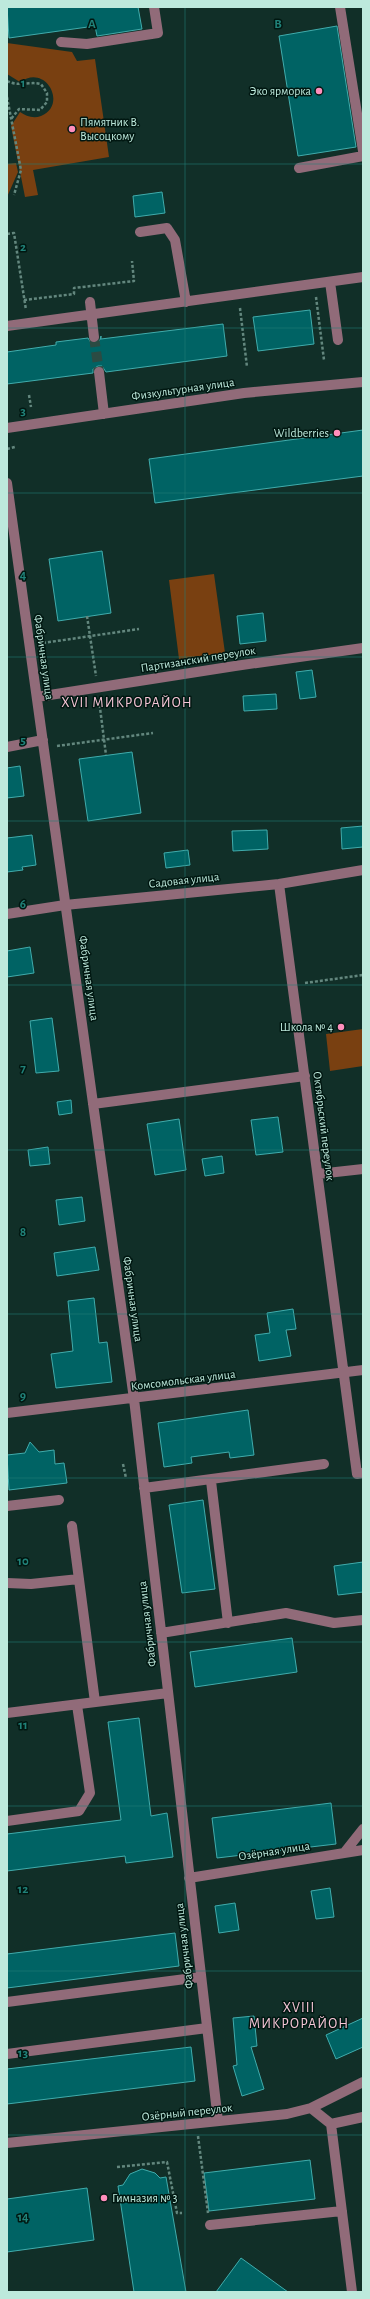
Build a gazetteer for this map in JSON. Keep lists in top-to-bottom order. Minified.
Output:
{"streets":{"street":["Физкультурная улица","Фабричная улица","Партизанский переулок","Садовая улица","Октябрьский переулок","Комсомольская улица","Озёрная улица","Озёрный переулок"]},"crossings":[["Фабричная улица","Партизанский переулок"],["Фабричная улица","Садовая улица"],["Фабричная улица","Комсомольская улица"],["Фабричная улица","Озёрная улица"],["Фабричная улица","Озёрный переулок"],["Садовая улица","Октябрьский переулок"],["Октябрьский переулок","Комсомольская улица"]],"districts":["XVII МИКРОРАЙОН","XVIII МИКРОРАЙОН"],"places":["Эко ярморка","Пямятник В. Высоцкому","Wildberries","Школа № 4","Гимназия № 3"],"grid":{"columns":["A","B"],"rows":["1","2","3","4","5","6","7","8","9","10","11","12","13","14"]}}
